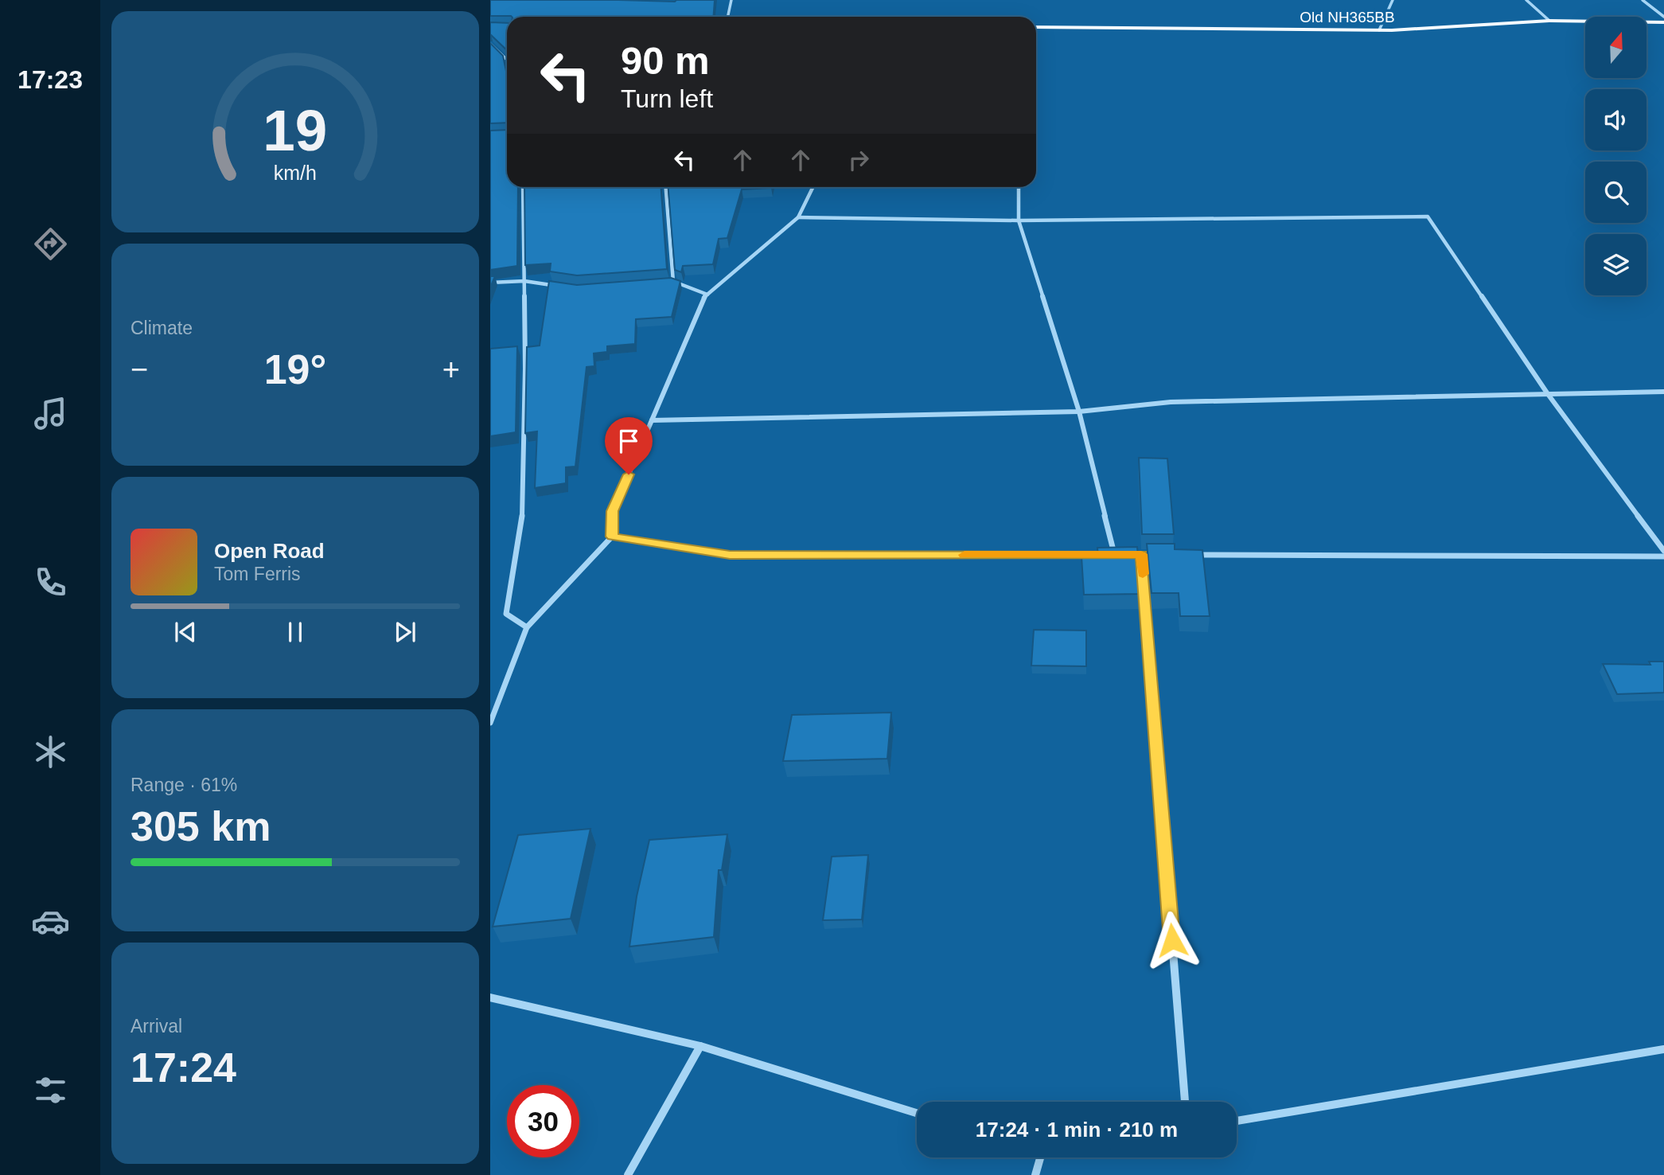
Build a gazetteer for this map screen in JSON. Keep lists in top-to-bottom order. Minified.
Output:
{"streets":{"main road":["Old NH365BB"]},"north":"top","page":{"tabs":"17:23","turn":["90 m","Turn left"],"tile":["Climate",["Range · 61%","305 km"],["Arrival","17:24"]],"heat":["−","19°","+"],"song":["Open Road","Tom Ferris"],"limit":"30","trip":"17:24 · 1 min · 210 m","gauge":["19","km/h"]}}
